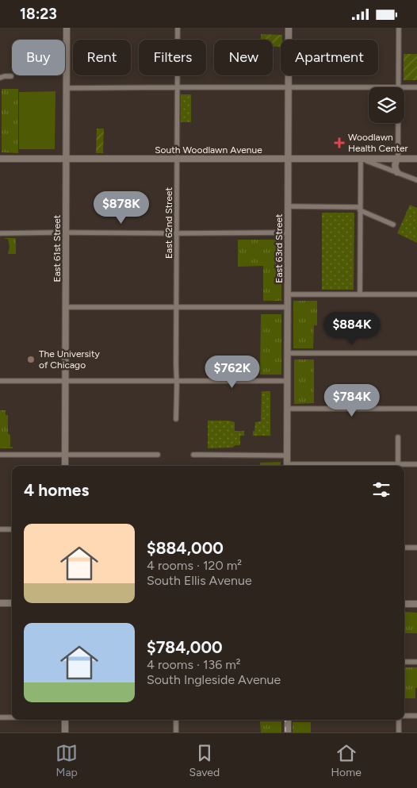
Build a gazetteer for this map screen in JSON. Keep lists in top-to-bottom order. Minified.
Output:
{"streets":{"street":["South Woodlawn Avenue","East 62nd Street","East 61st Street","East 63rd Street"]},"crossings":[["South Woodlawn Avenue","East 62nd Street"],["South Woodlawn Avenue","East 61st Street"],["South Woodlawn Avenue","East 63rd Street"]],"places":{"health":["Woodlawn Health Center"],"other":["The University of Chicago"]},"page":{"status":"18:23","chip":["Buy","Rent","Filters","New","Apartment"],"price":["$878K","$884K","$762K","$784K"],"heading":"4 homes","list":[{"name":"$884,000","note":"4 rooms · 120 m² · South Ellis Avenue"},{"name":"$784,000","note":"4 rooms · 136 m² · South Ingleside Avenue"}],"tabs":["Map","Saved","Home"]}}
